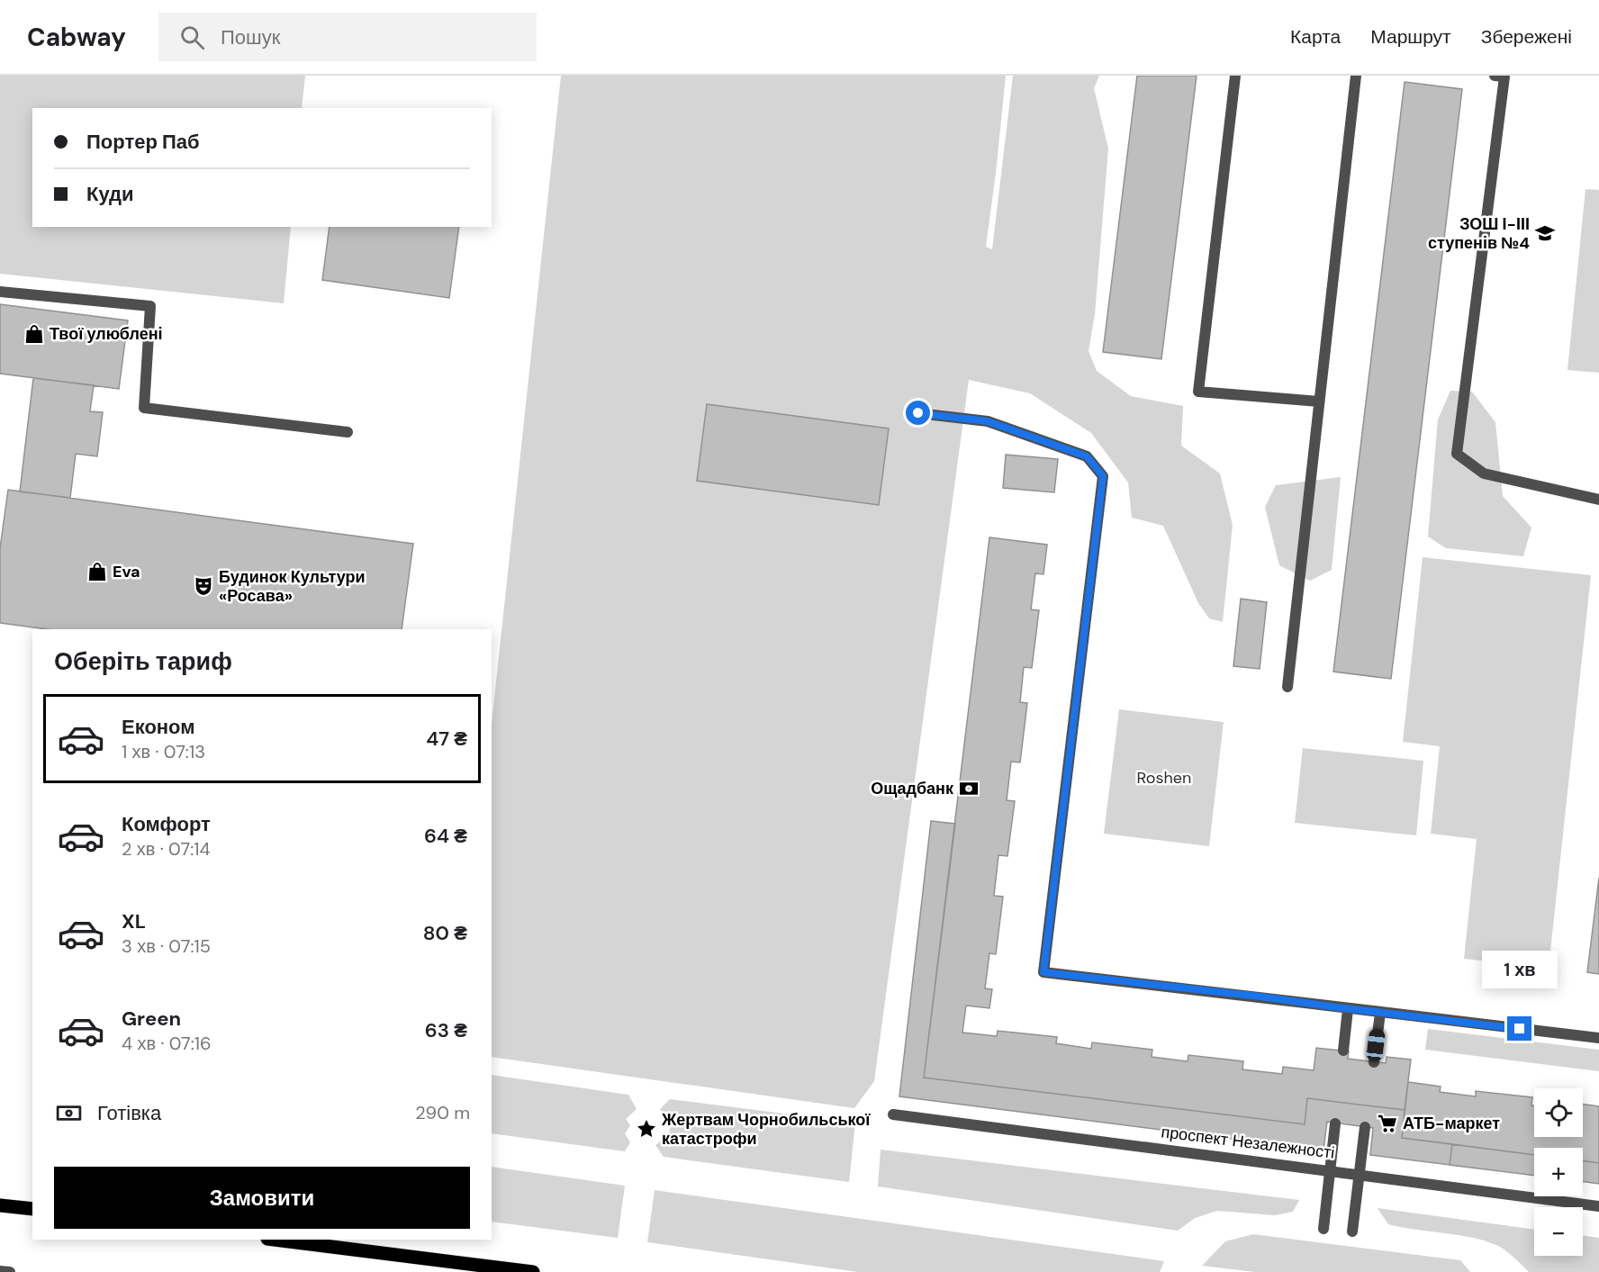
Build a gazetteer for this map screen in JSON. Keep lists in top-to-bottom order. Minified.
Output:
{"streets":{"street":["проспект Незалежності"]},"parks":["Roshen"],"places":{"school or university":["ЗОШ І-ІІІ ступенів №4"],"shop":["Твої улюблені","Eva"],"theatre":["Будинок Культури «Росава»"],"bank":["Ощадбанк"],"supermarket":["АТБ-маркет"],"place":["Жертвам Чорнобильської катастрофи"]},"page":{"header":"Cabway","search":"Пошук","nav":["Карта","Маршрут","Збережені"],"banner":["Портер Паб","Куди"],"heading":"Оберіть тариф","list":[{"name":"Економ","note":"1 хв · 07:13","value":"47 ₴"},{"name":"Комфорт","note":"2 хв · 07:14","value":"64 ₴"},{"name":"XL","note":"3 хв · 07:15","value":"80 ₴"},{"name":"Green","note":"4 хв · 07:16","value":"63 ₴"}],"bubble":"1 хв","pay":["Готівка","290 m"],"map_buttons":["+","−"],"buttons":"Замовити"}}
